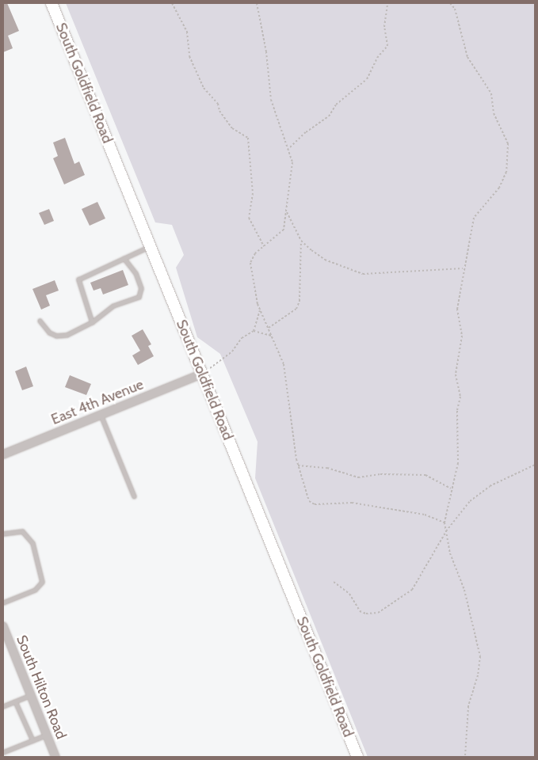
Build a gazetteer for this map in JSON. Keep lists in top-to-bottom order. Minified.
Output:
{"streets":{"main road":["South Goldfield Road"],"street":["East 4th Avenue","South Hilton Road"]},"crossings":[["South Goldfield Road","East 4th Avenue"]]}
